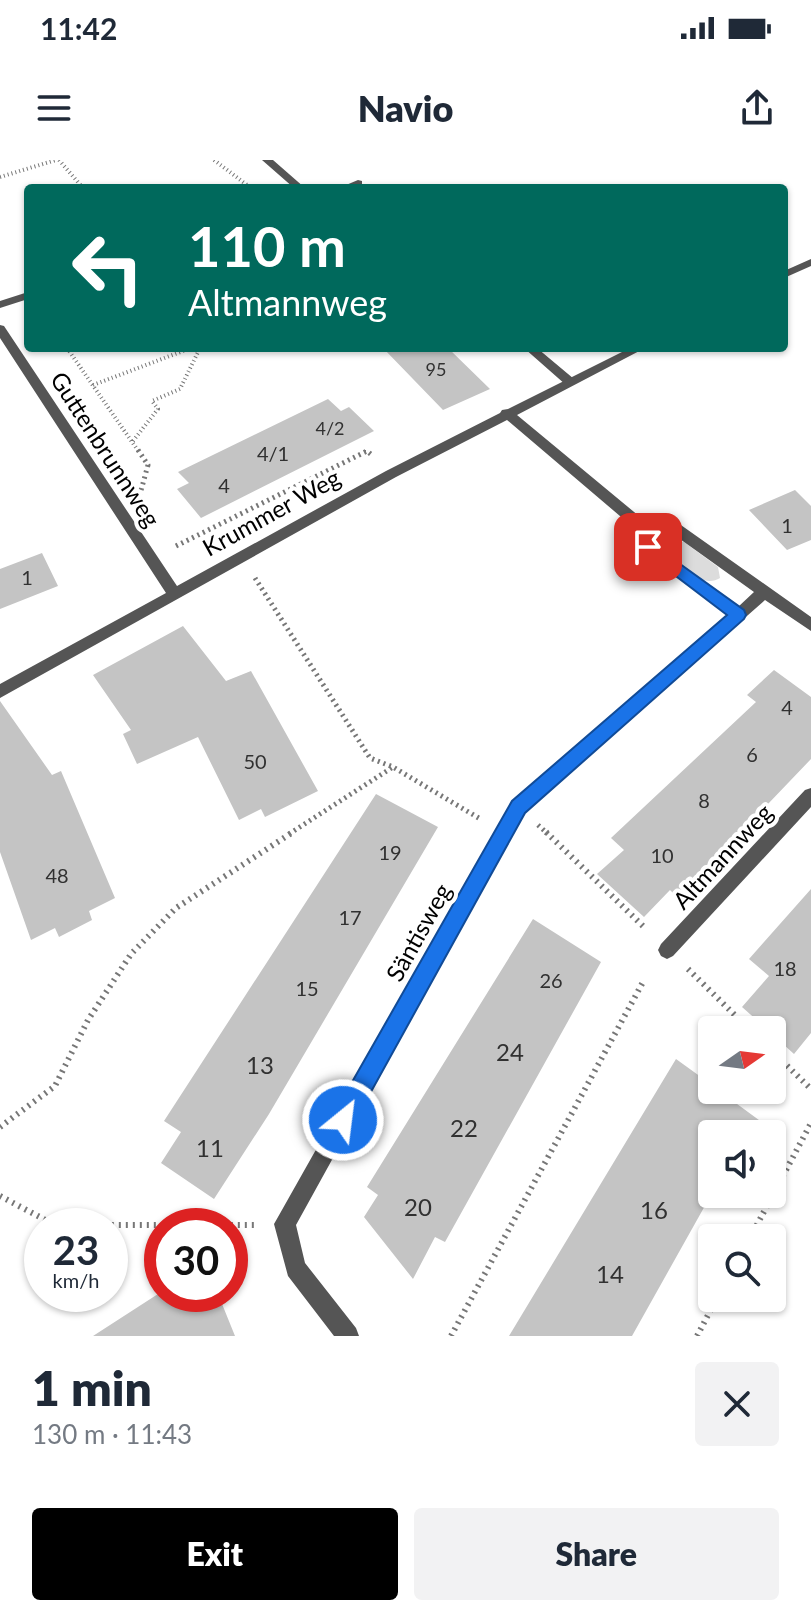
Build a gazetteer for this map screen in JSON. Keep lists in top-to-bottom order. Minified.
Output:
{"streets":{"street":["Guttenbrunnweg","Krummer Weg","Altmannweg","Säntisweg"]},"crossings":[["Guttenbrunnweg","Krummer Weg"]],"house_numbers":["95","4/2","4/1","4","1","1","4","6","50","8","19","10","48","17","18","26","15","24","13","22","11","20","16","14"],"north":"right","page":{"status":"11:42","header":"Navio","turn":["110 m","Altmannweg"],"speed":"23 km/h","limit":"30","heading":["1 min","130 m · 11:43"],"buttons":["Exit","Share"]}}
